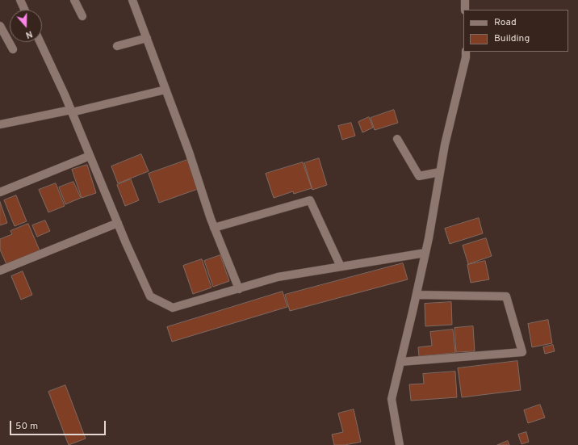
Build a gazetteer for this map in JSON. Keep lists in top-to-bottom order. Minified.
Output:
{"legend":["Road","Building"],"scale_bar":"50 m","north":"bottom"}
